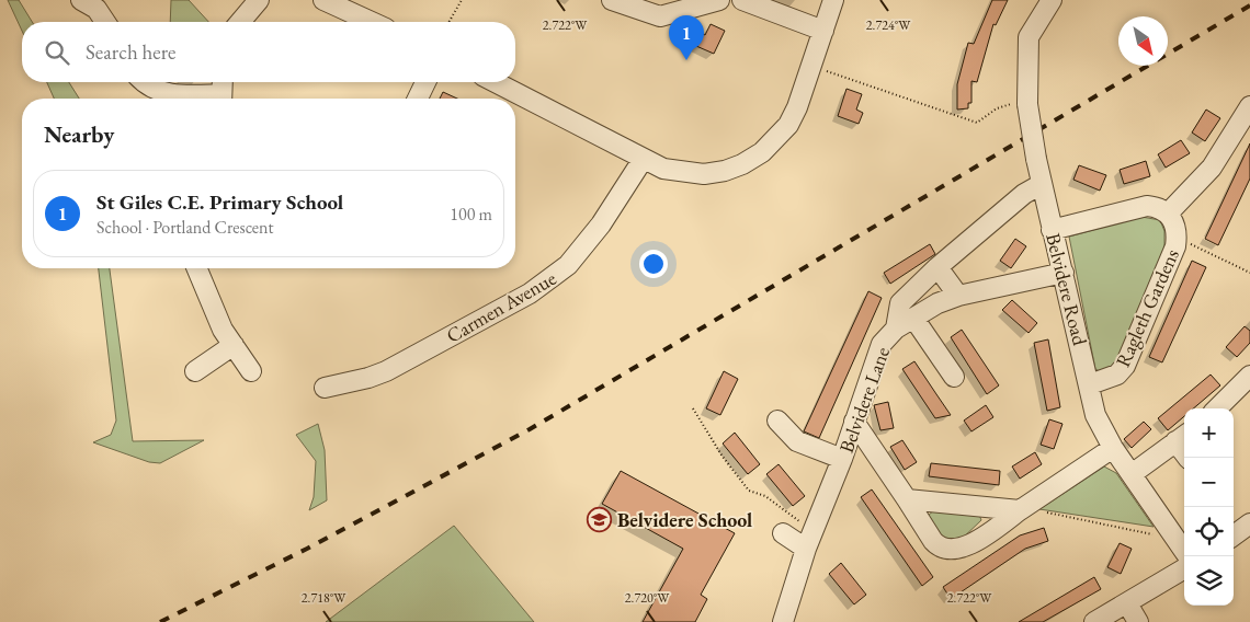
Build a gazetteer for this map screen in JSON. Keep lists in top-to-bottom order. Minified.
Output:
{"streets":{"street":["Belvidere Road","Carmen Avenue","Ragleth Gardens","Belvidere Lane"]},"crossings":[["Belvidere Road","Ragleth Gardens"],["Belvidere Road","Belvidere Lane"]],"places":{"school or university":["Belvidere School"]},"north":"bottom right","page":{"pins":"1","search":"Search here","heading":"Nearby","list":[{"mark":"1","name":"St Giles C.E. Primary School","note":"School · Portland Crescent","value":"100 m"}],"map_buttons":["+","−"]},"coordinates":["2.722°W","2.724°W","2.718°W","2.720°W"]}
